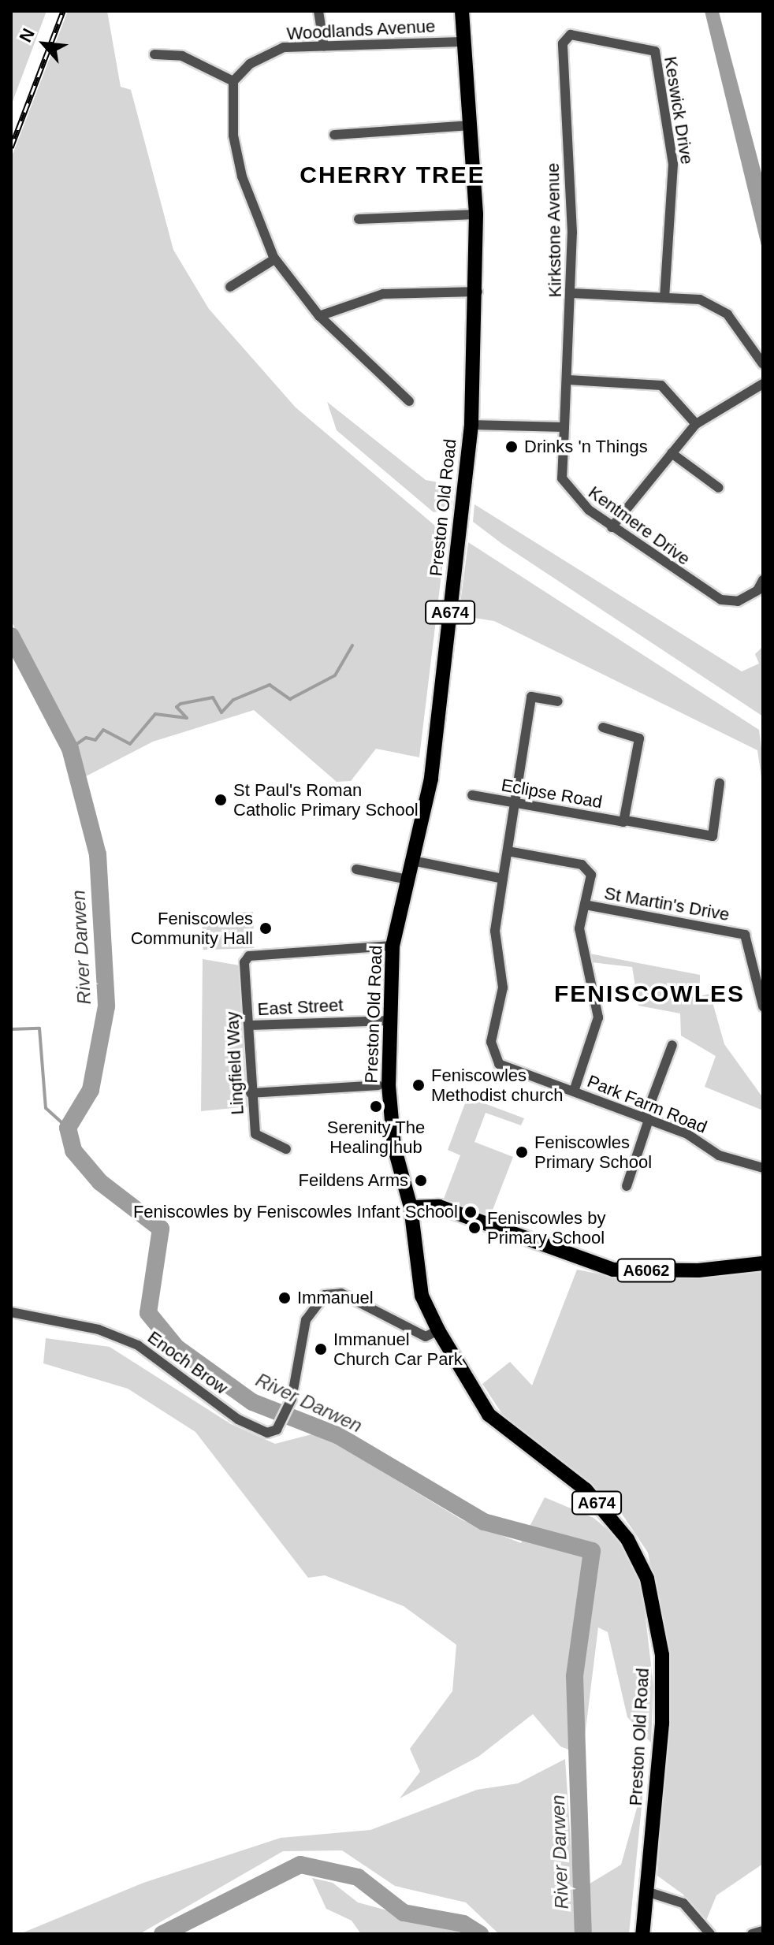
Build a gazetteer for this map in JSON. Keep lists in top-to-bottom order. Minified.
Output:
{"streets":{"main road":["Preston Old Road","A674","A6062"],"street":["Woodlands Avenue","Keswick Drive","Kirkstone Avenue","Kentmere Drive","Eclipse Road","St Martin's Drive","East Street","Lingfield Way","Park Farm Road","Enoch Brow"]},"crossings":[["Woodlands Avenue","Preston Old Road"],["Keswick Drive","Kirkstone Avenue"],["Kirkstone Avenue","Kentmere Drive"],["Preston Old Road","East Street"],["Preston Old Road","Lingfield Way"],["Preston Old Road","A6062"],["Preston Old Road","Enoch Brow"],["Eclipse Road","Park Farm Road"],["East Street","Lingfield Way"]],"districts":["CHERRY TREE","FENISCOWLES"],"water":["River Darwen"],"places":["Drinks 'n Things","St Paul's Roman Catholic Primary School","Feniscowles Community Hall","Feniscowles Methodist church","Serenity The Healing hub","Feniscowles Primary School","Feildens Arms","Feniscowles by Feniscowles Infant School","Feniscowles by Primary School","Immanuel","Immanuel Church Car Park"],"north":"top left"}
